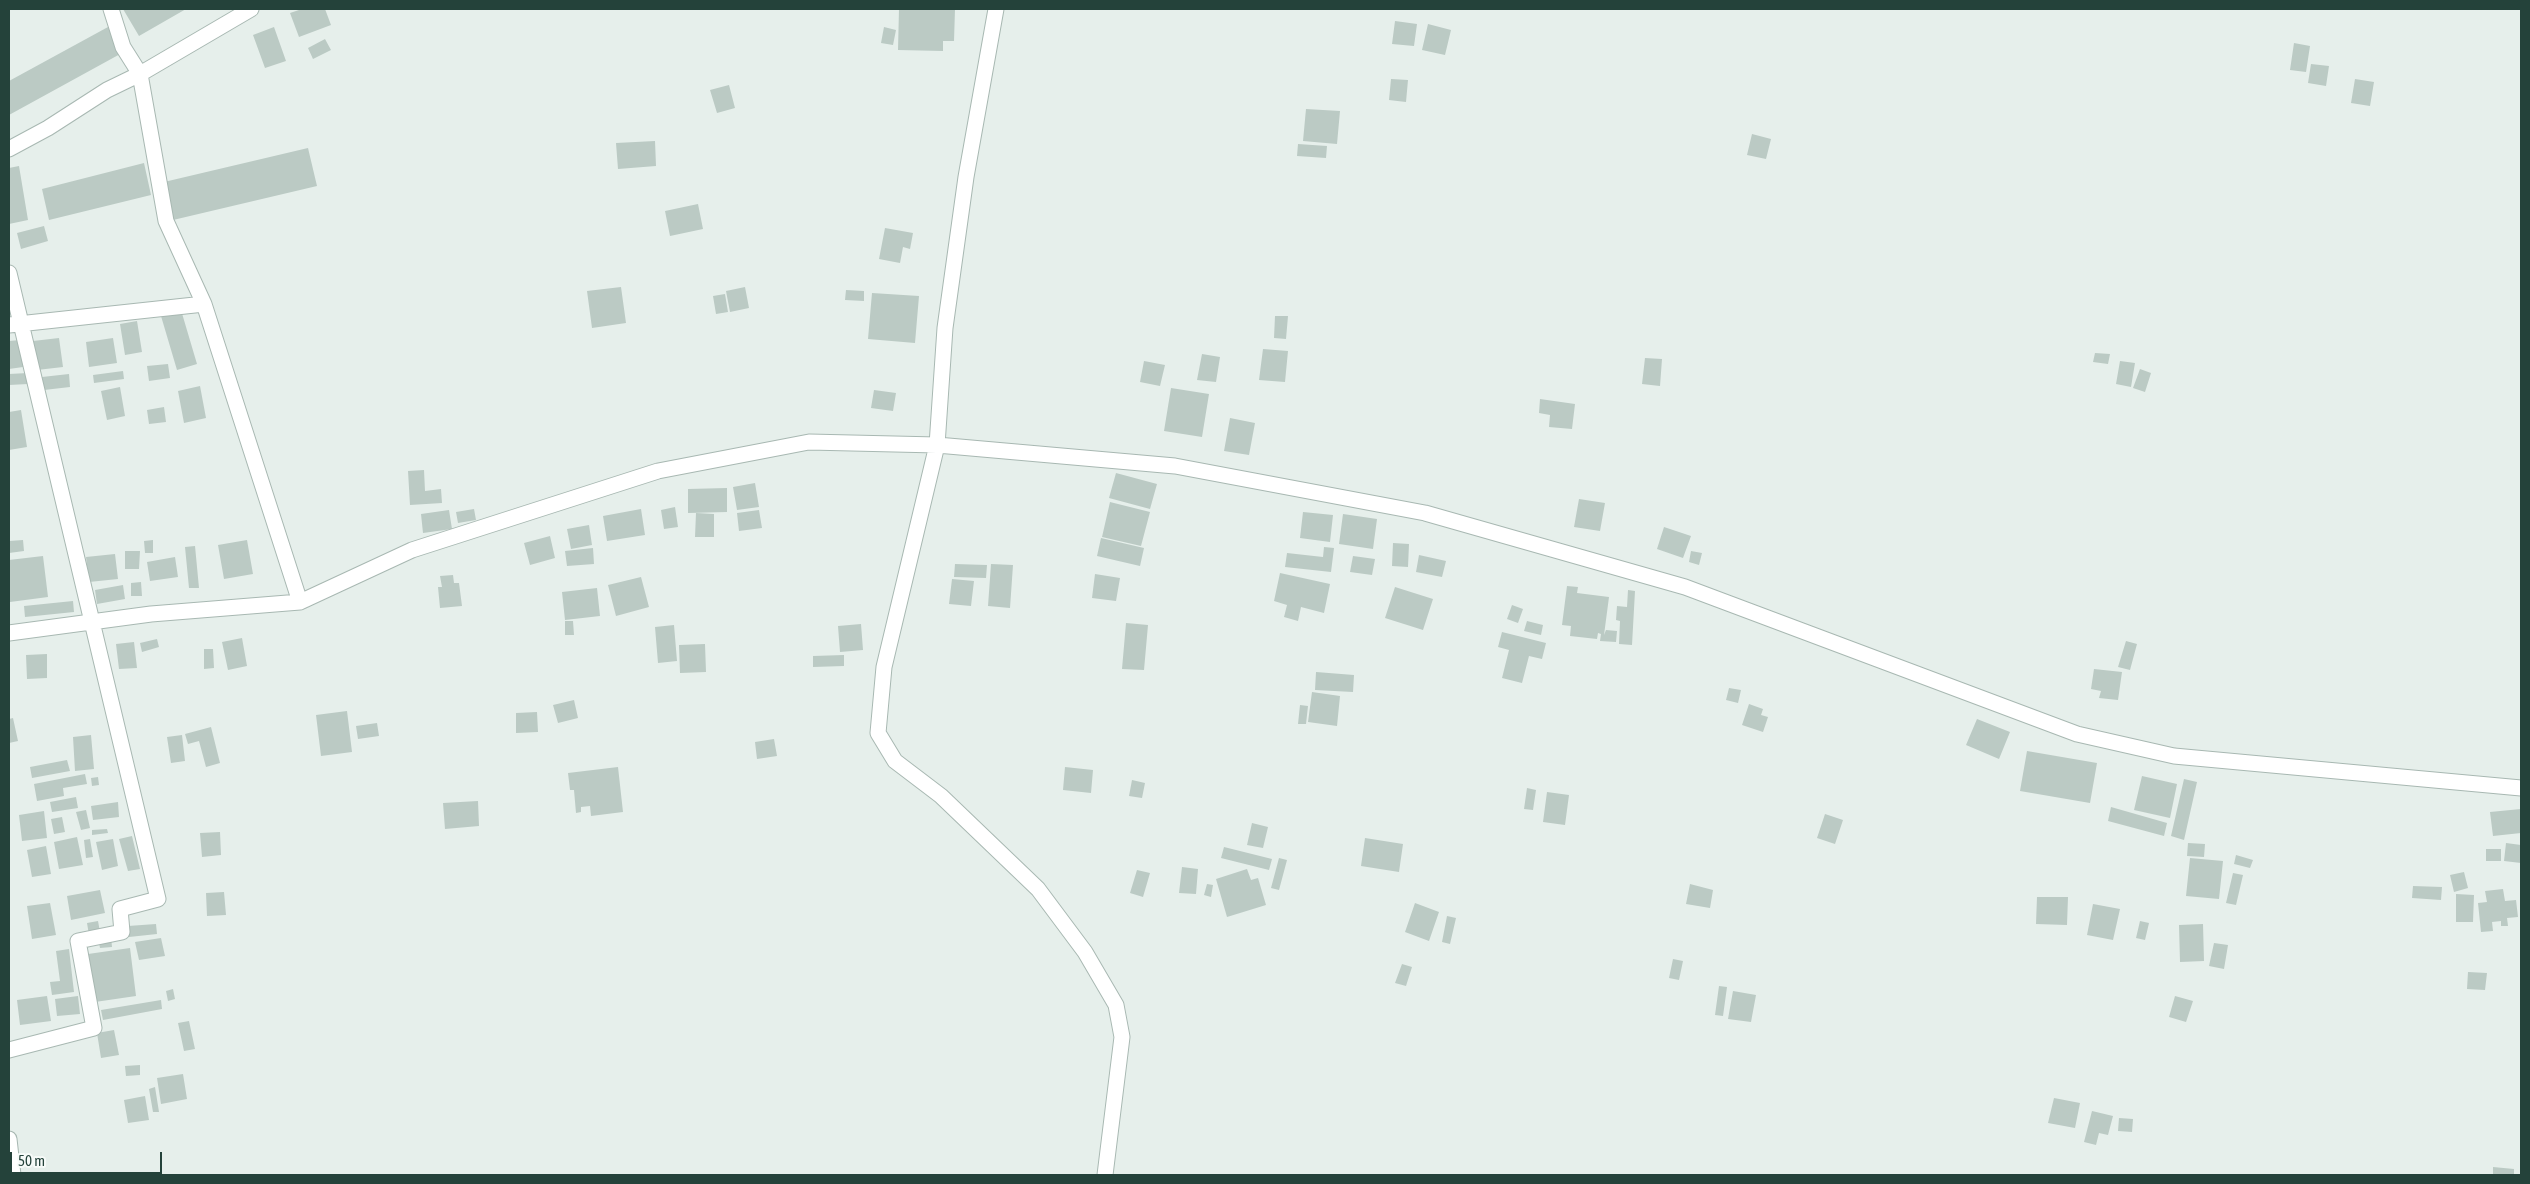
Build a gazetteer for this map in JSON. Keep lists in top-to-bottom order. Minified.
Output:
{"scale_bar":"50 m"}
